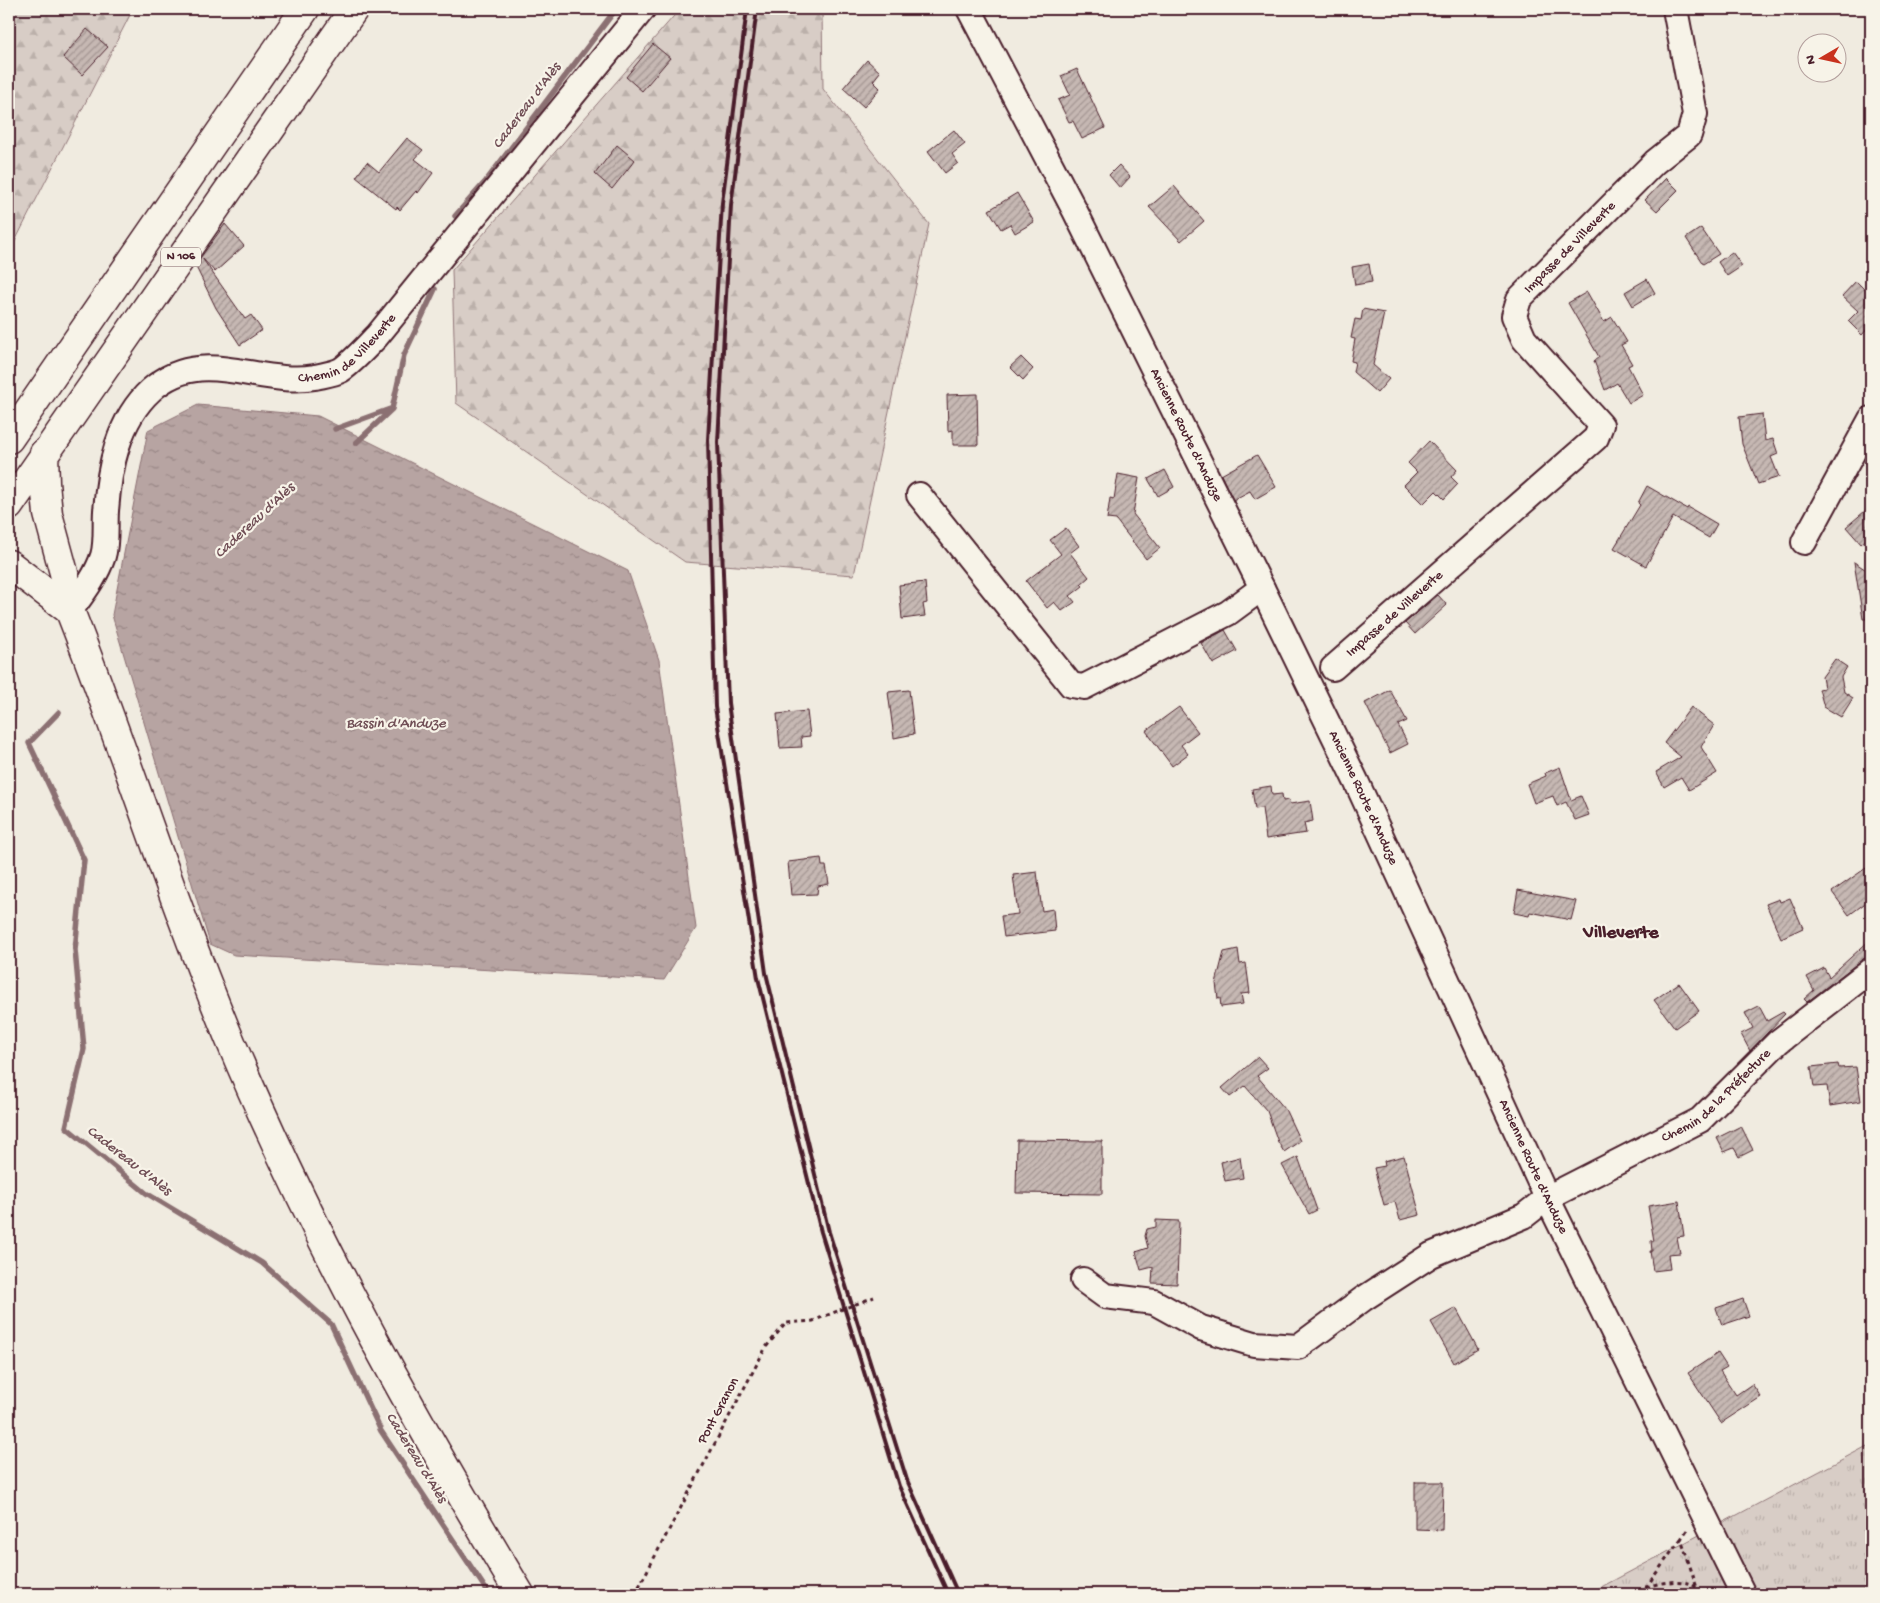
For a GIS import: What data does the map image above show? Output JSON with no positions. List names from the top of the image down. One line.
{"streets":{"main road":["N 106"],"street":["Impasse de Villeverte","Chemin de Villeverte","Ancienne Route d'Anduze","Chemin de la Préfecture"],"path":["Pont Granon"]},"crossings":[["Ancienne Route d'Anduze","Chemin de la Préfecture"]],"districts":["Villeverte"],"water":["Cadereau d'Alès","Bassin d'Anduze"],"north":"left"}
